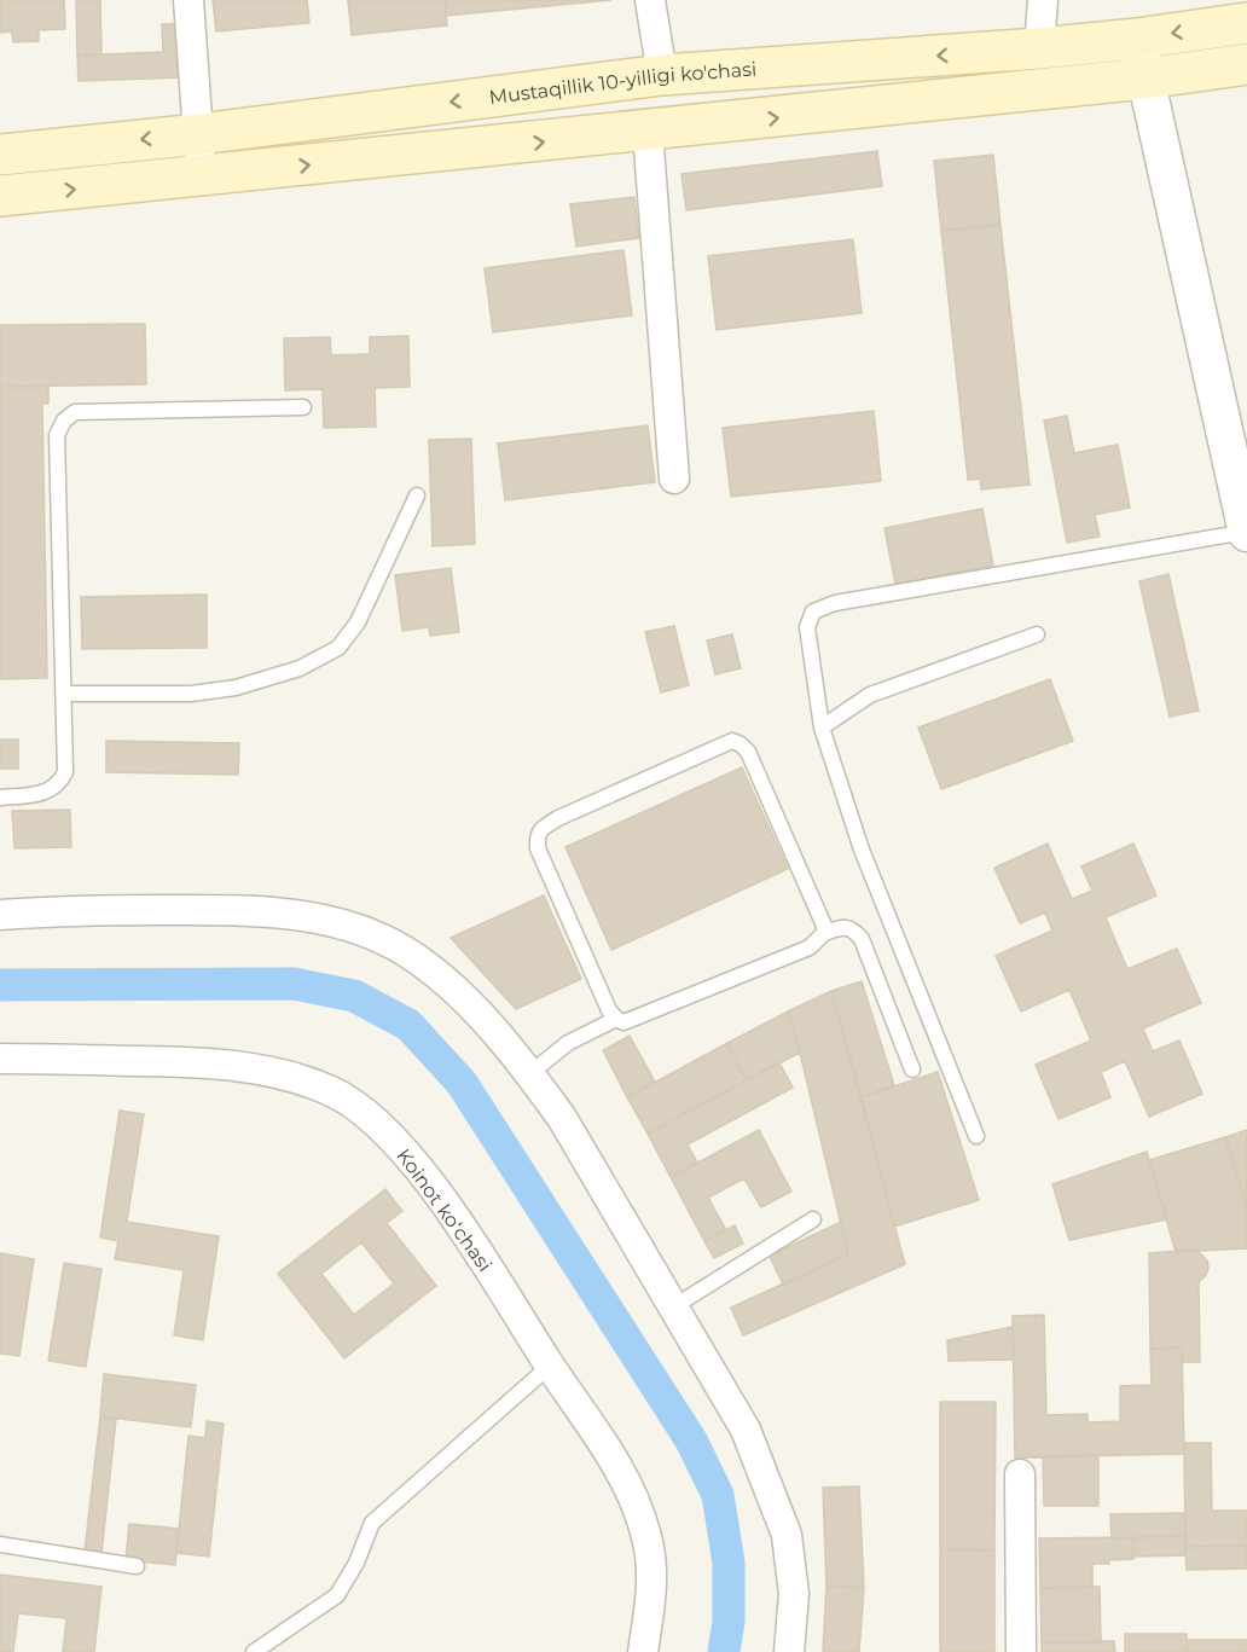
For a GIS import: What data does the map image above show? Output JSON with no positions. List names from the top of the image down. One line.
{"streets":{"main road":["Mustaqillik 10-yilligi ko'chasi"],"street":["Koinot koʻchasi"]}}
